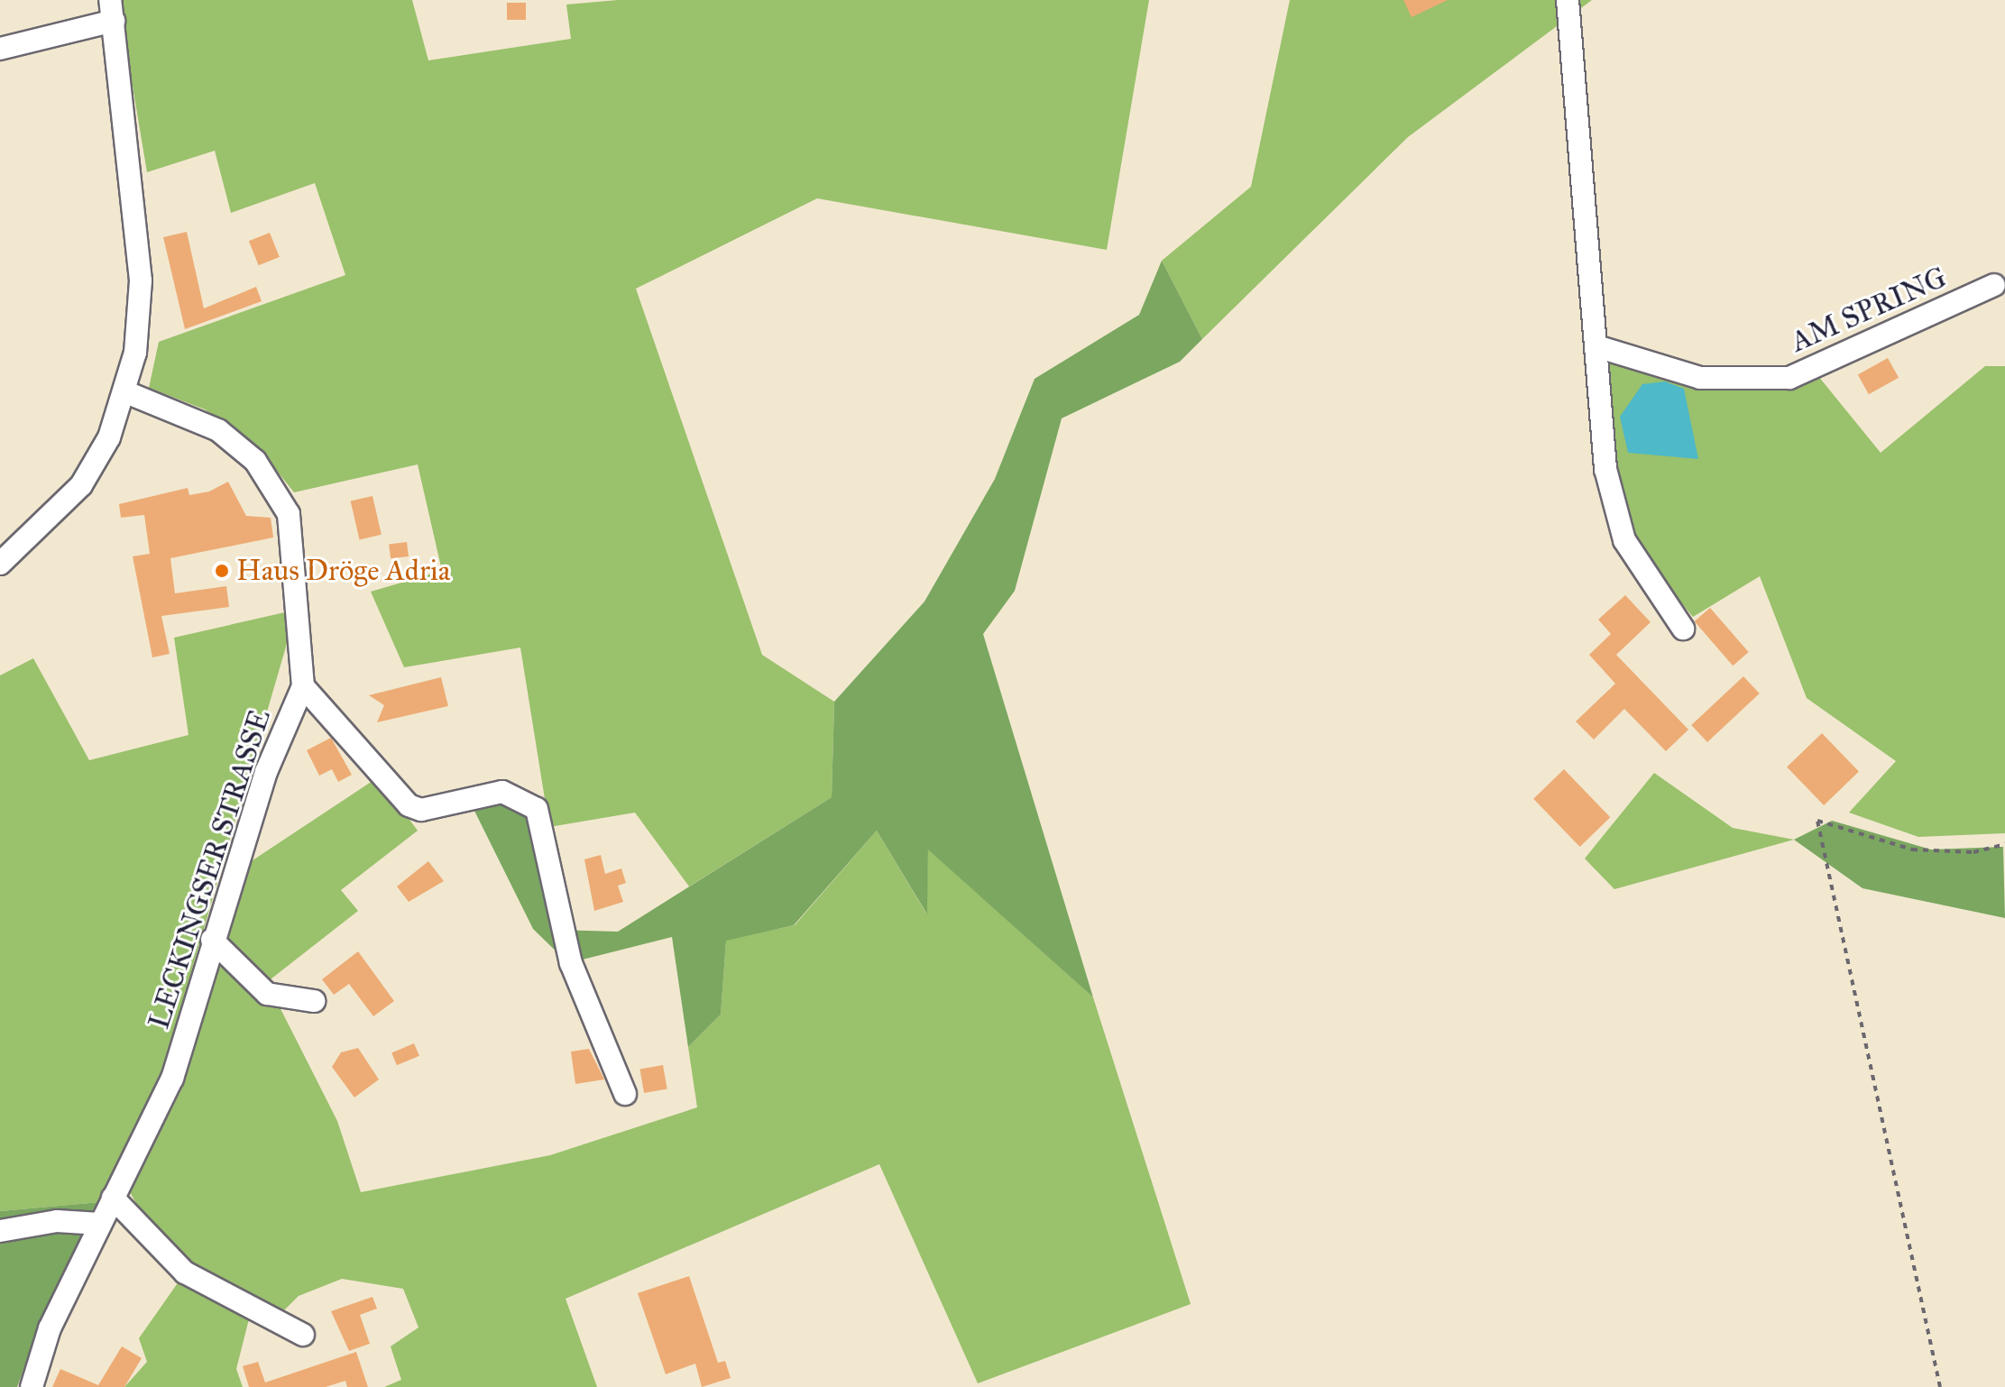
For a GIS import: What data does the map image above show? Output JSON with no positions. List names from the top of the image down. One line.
{"streets":{"street":["AM SPRING","LECKINGSER STRASSE"]},"places":["Haus Dröge Adria"]}
